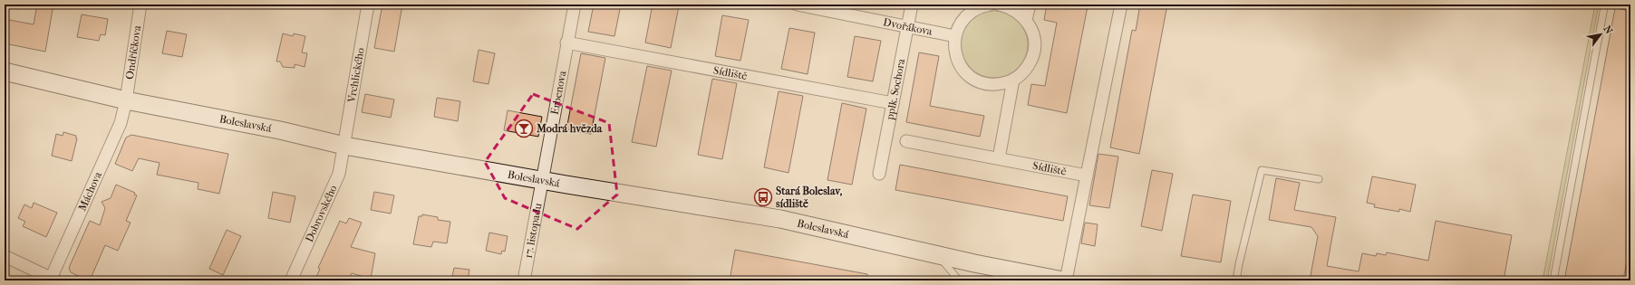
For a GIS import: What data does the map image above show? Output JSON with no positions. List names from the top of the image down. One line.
{"streets":{"main road":["Boleslavská"],"street":["Dvořákova","Ondříčkova","Sídliště","Vrchlického","pplk. Sochora","Erbenova","Máchova","Dobrovského","17. listopadu"]},"crossings":[["Dvořákova","pplk. Sochora"],["Ondříčkova","Boleslavská"],["Ondříčkova","Máchova"],["Sídliště","pplk. Sochora"],["Sídliště","Erbenova"],["Vrchlického","Boleslavská"],["Vrchlického","Dobrovského"],["Erbenova","Boleslavská"],["Erbenova","17. listopadu"],["Boleslavská","Máchova"],["Boleslavská","Dobrovského"],["Boleslavská","17. listopadu"]],"places":{"bar":["Modrá hvězda"],"bus stop":["Stará Boleslav, sídliště"]},"north":"top right"}
